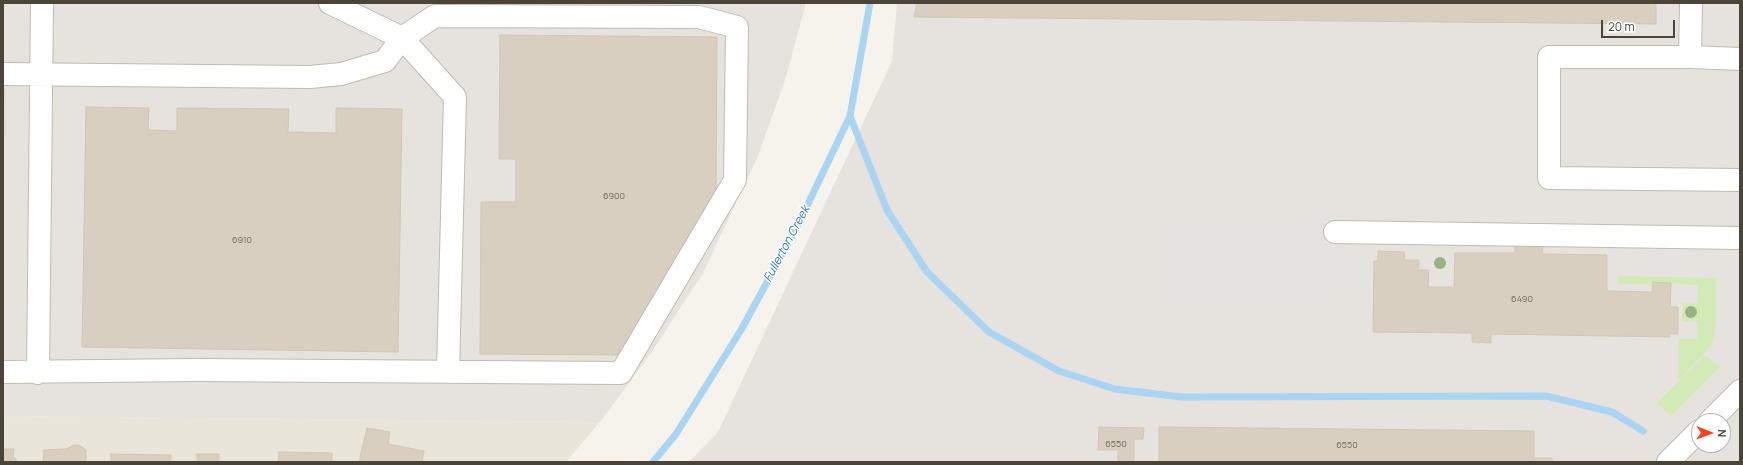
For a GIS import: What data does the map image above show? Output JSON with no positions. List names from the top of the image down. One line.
{"water":["Fullerton Creek"],"house_numbers":["6900","6910","6490","6550","6550"],"scale_bar":"20 m","north":"right"}
